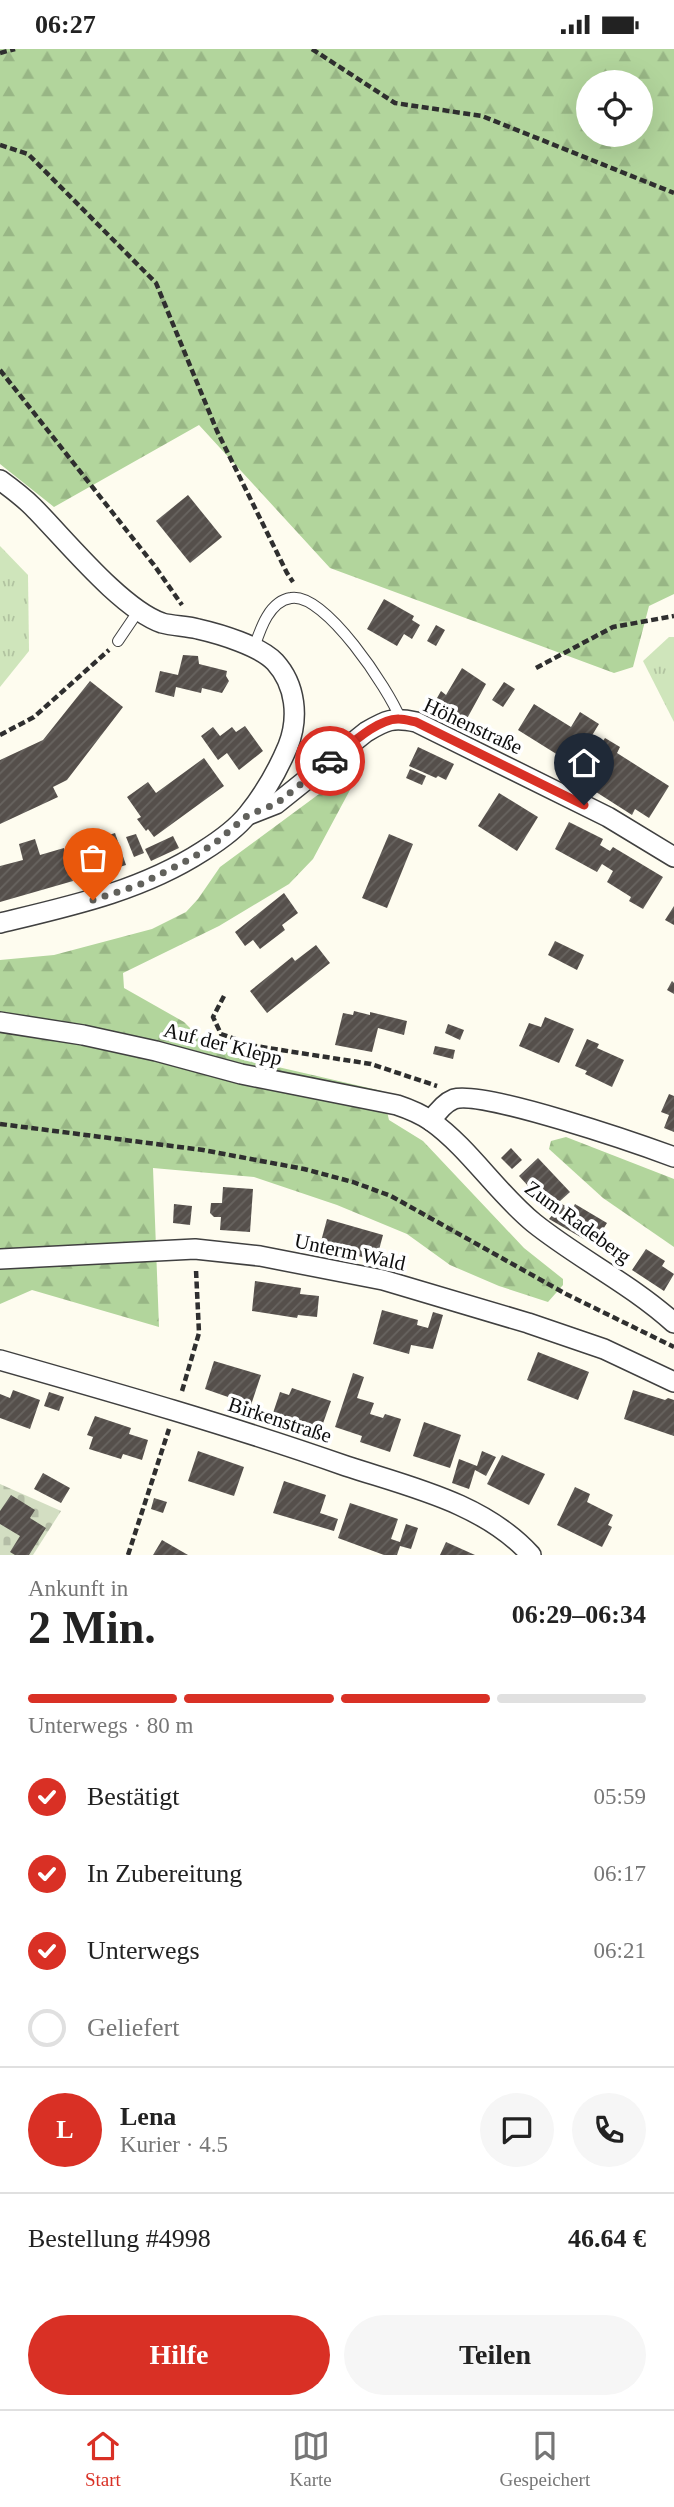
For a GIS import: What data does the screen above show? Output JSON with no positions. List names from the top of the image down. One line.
{"streets":{"street":["Höhenstraße","Auf der Klepp","Zum Radeberg","Unterm Wald","Birkenstraße"]},"crossings":[["Auf der Klepp","Zum Radeberg"]],"page":{"status":"06:27","heading":["2 Min.","Ankunft in","06:29–06:34"],"panel":["Lena","Kurier · 4.5","Bestellung #4998","46.64 €"],"bar":"Unterwegs · 80 m","list":[["Bestätigt","05:59"],["In Zubereitung","06:17"],["Unterwegs","06:21"],"Geliefert"],"round":"L","buttons":["Hilfe","Teilen"],"tabs":["Start","Karte","Gespeichert"]}}
